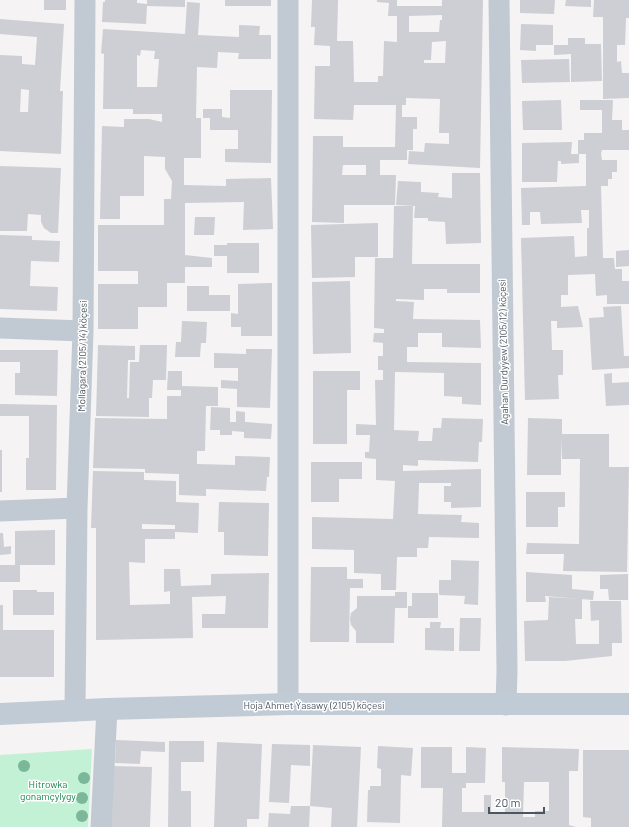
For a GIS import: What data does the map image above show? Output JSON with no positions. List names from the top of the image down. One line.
{"streets":{"street":["Agahan Durdyýew (2105/12) köçesi","Mollagara (2105/14) köçesi","Hoja Ahmet Ýasawy (2105) köçesi"]},"crossings":[["Agahan Durdyýew (2105/12) köçesi","Hoja Ahmet Ýasawy (2105) köçesi"],["Mollagara (2105/14) köçesi","Hoja Ahmet Ýasawy (2105) köçesi"]],"parks":["Hitrowka gonamçylygy"],"scale_bar":"20 m"}
